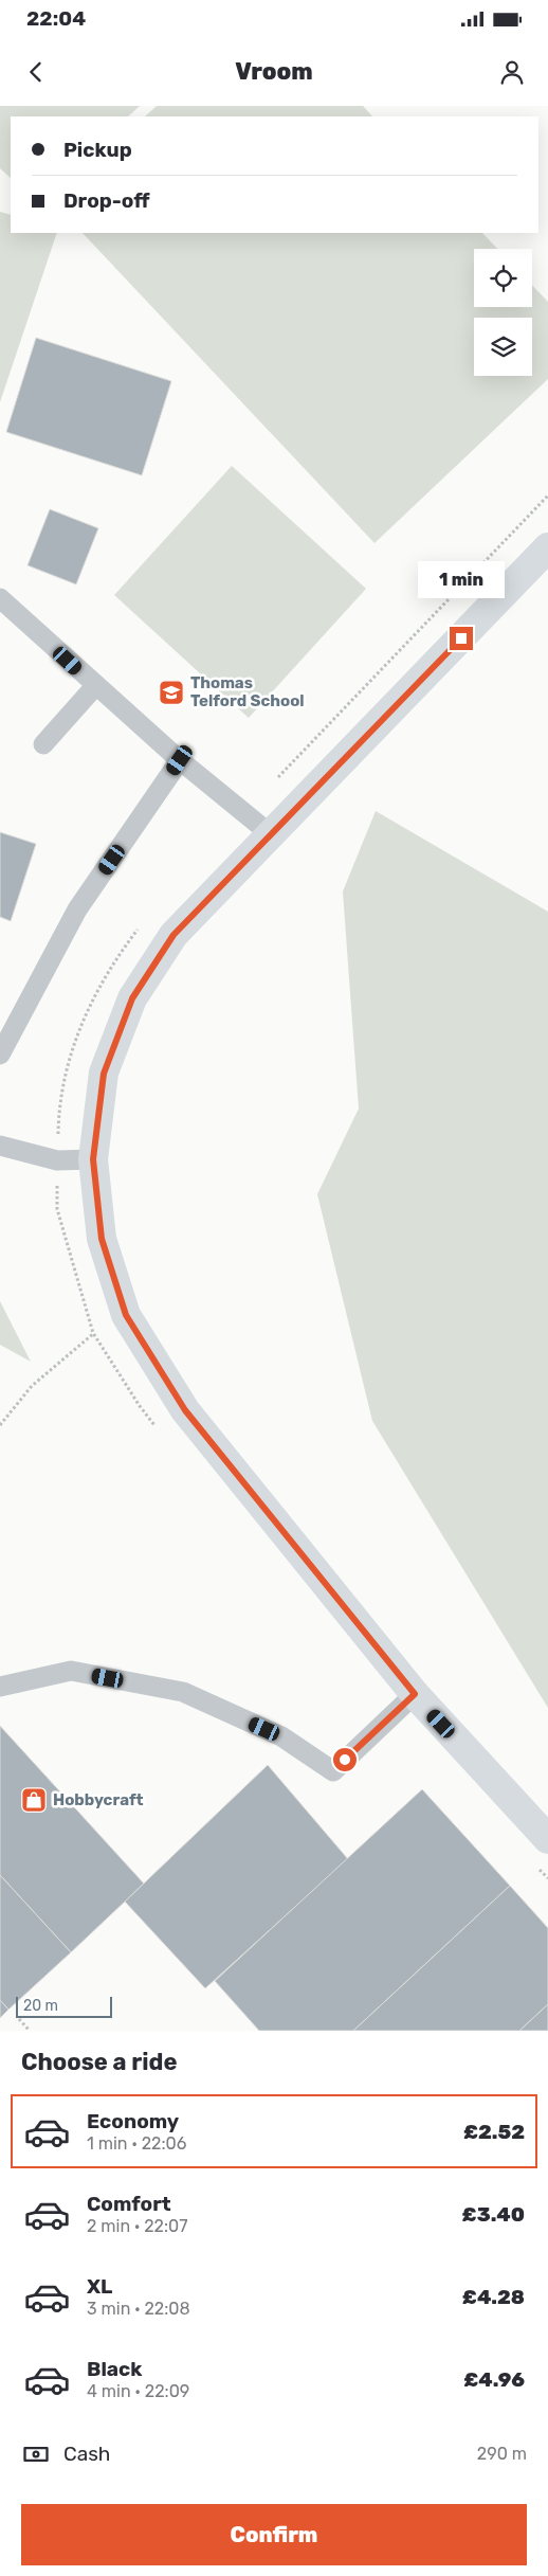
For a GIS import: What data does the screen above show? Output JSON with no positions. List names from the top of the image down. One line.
{"places":{"school or university":["Thomas Telford School"],"shop":["Hobbycraft"]},"scale_bar":"20 m","page":{"status":"22:04","header":"Vroom","banner":["Pickup","Drop-off"],"bubble":"1 min","scale":"20 m","heading":"Choose a ride","list":[{"name":"Economy","note":"1 min · 22:06","value":"£2.52"},{"name":"Comfort","note":"2 min · 22:07","value":"£3.40"},{"name":"XL","note":"3 min · 22:08","value":"£4.28"},{"name":"Black","note":"4 min · 22:09","value":"£4.96"}],"pay":["Cash","290 m"],"buttons":"Confirm"}}
